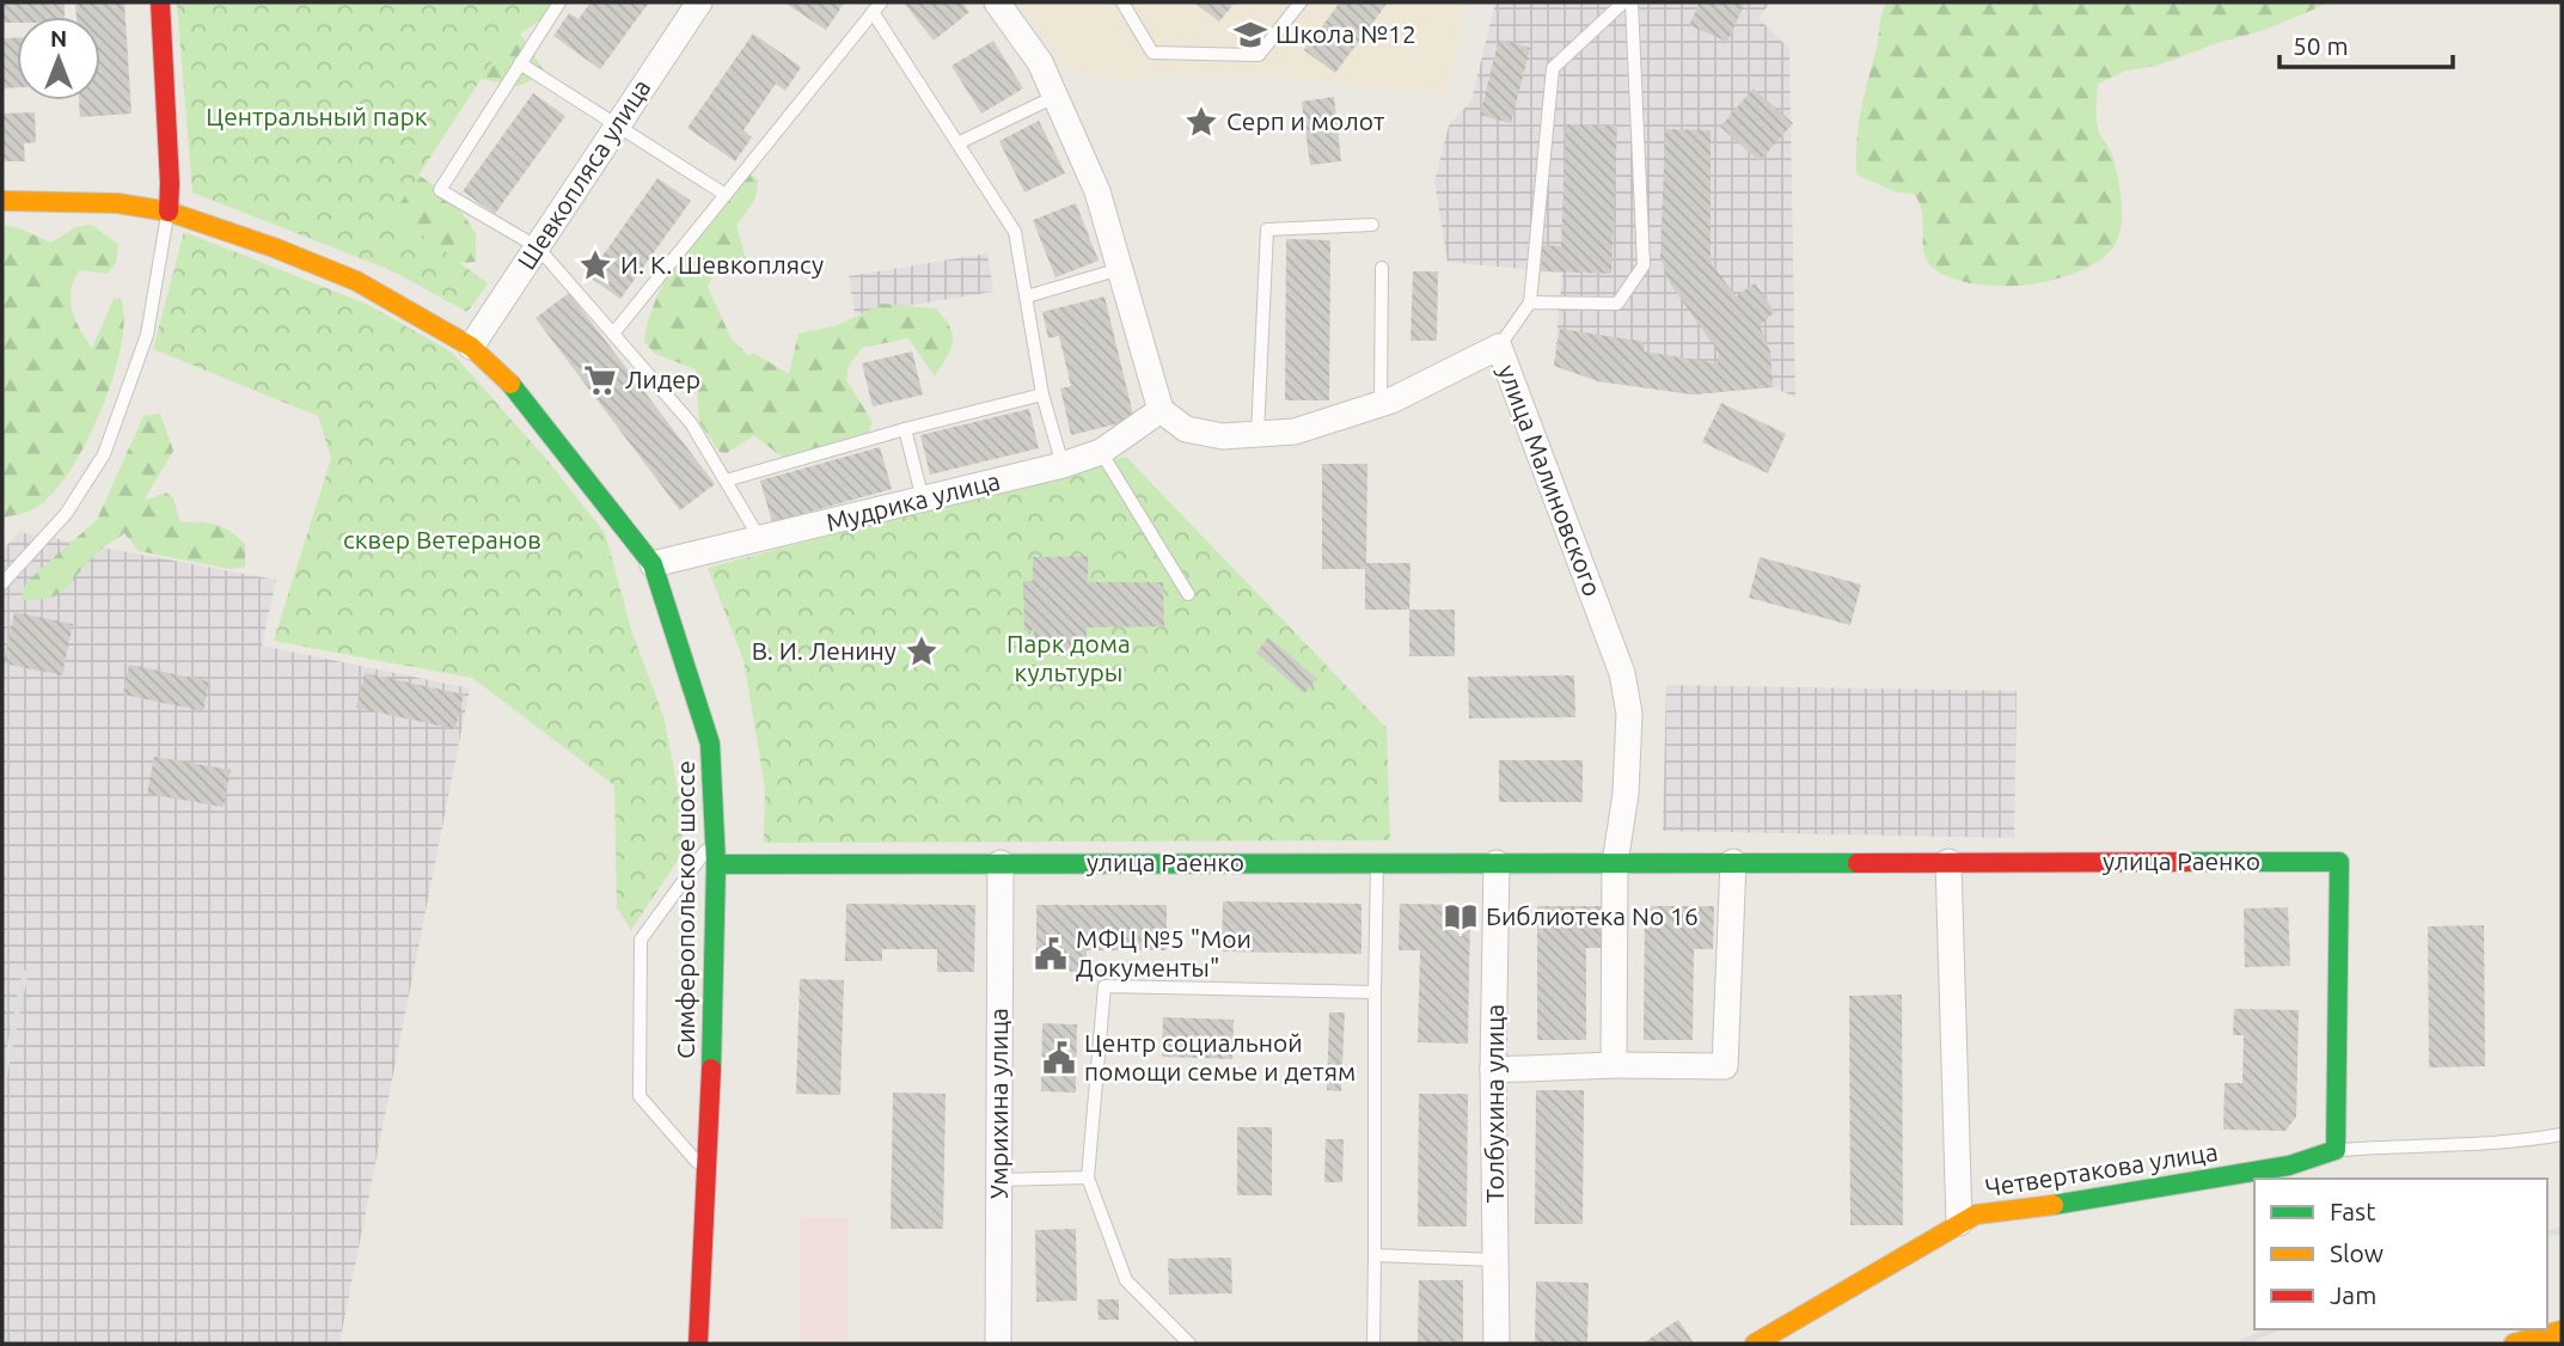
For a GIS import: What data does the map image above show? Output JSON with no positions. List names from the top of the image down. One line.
{"streets":{"street":["Шевкопляса улица","улица Малиновского","Мудрика улица","улица Раенко","Симферопольское шоссе","Умрихина улица","Толбухина улица","Четвертакова улица"]},"crossings":[["Шевкопляса улица","Симферопольское шоссе"],["улица Малиновского","Мудрика улица"],["улица Малиновского","улица Раенко"],["Мудрика улица","Симферопольское шоссе"],["улица Раенко","Симферопольское шоссе"],["улица Раенко","Умрихина улица"],["улица Раенко","Толбухина улица"],["улица Раенко","Четвертакова улица"]],"parks":["Центральный парк","сквер Ветеранов","Парк дома культуры"],"places":{"school or university":["Школа №12"],"place":["Серп и молот","И. К. Шевкоплясу","В. И. Ленину"],"supermarket":["Лидер"],"library":["Библиотека No 16"],"public building":["МФЦ №5 \"Мои Документы\"","Центр социальной помощи семье и детям"]},"legend":["Fast","Slow","Jam"],"scale_bar":"50 m","north":"top"}
